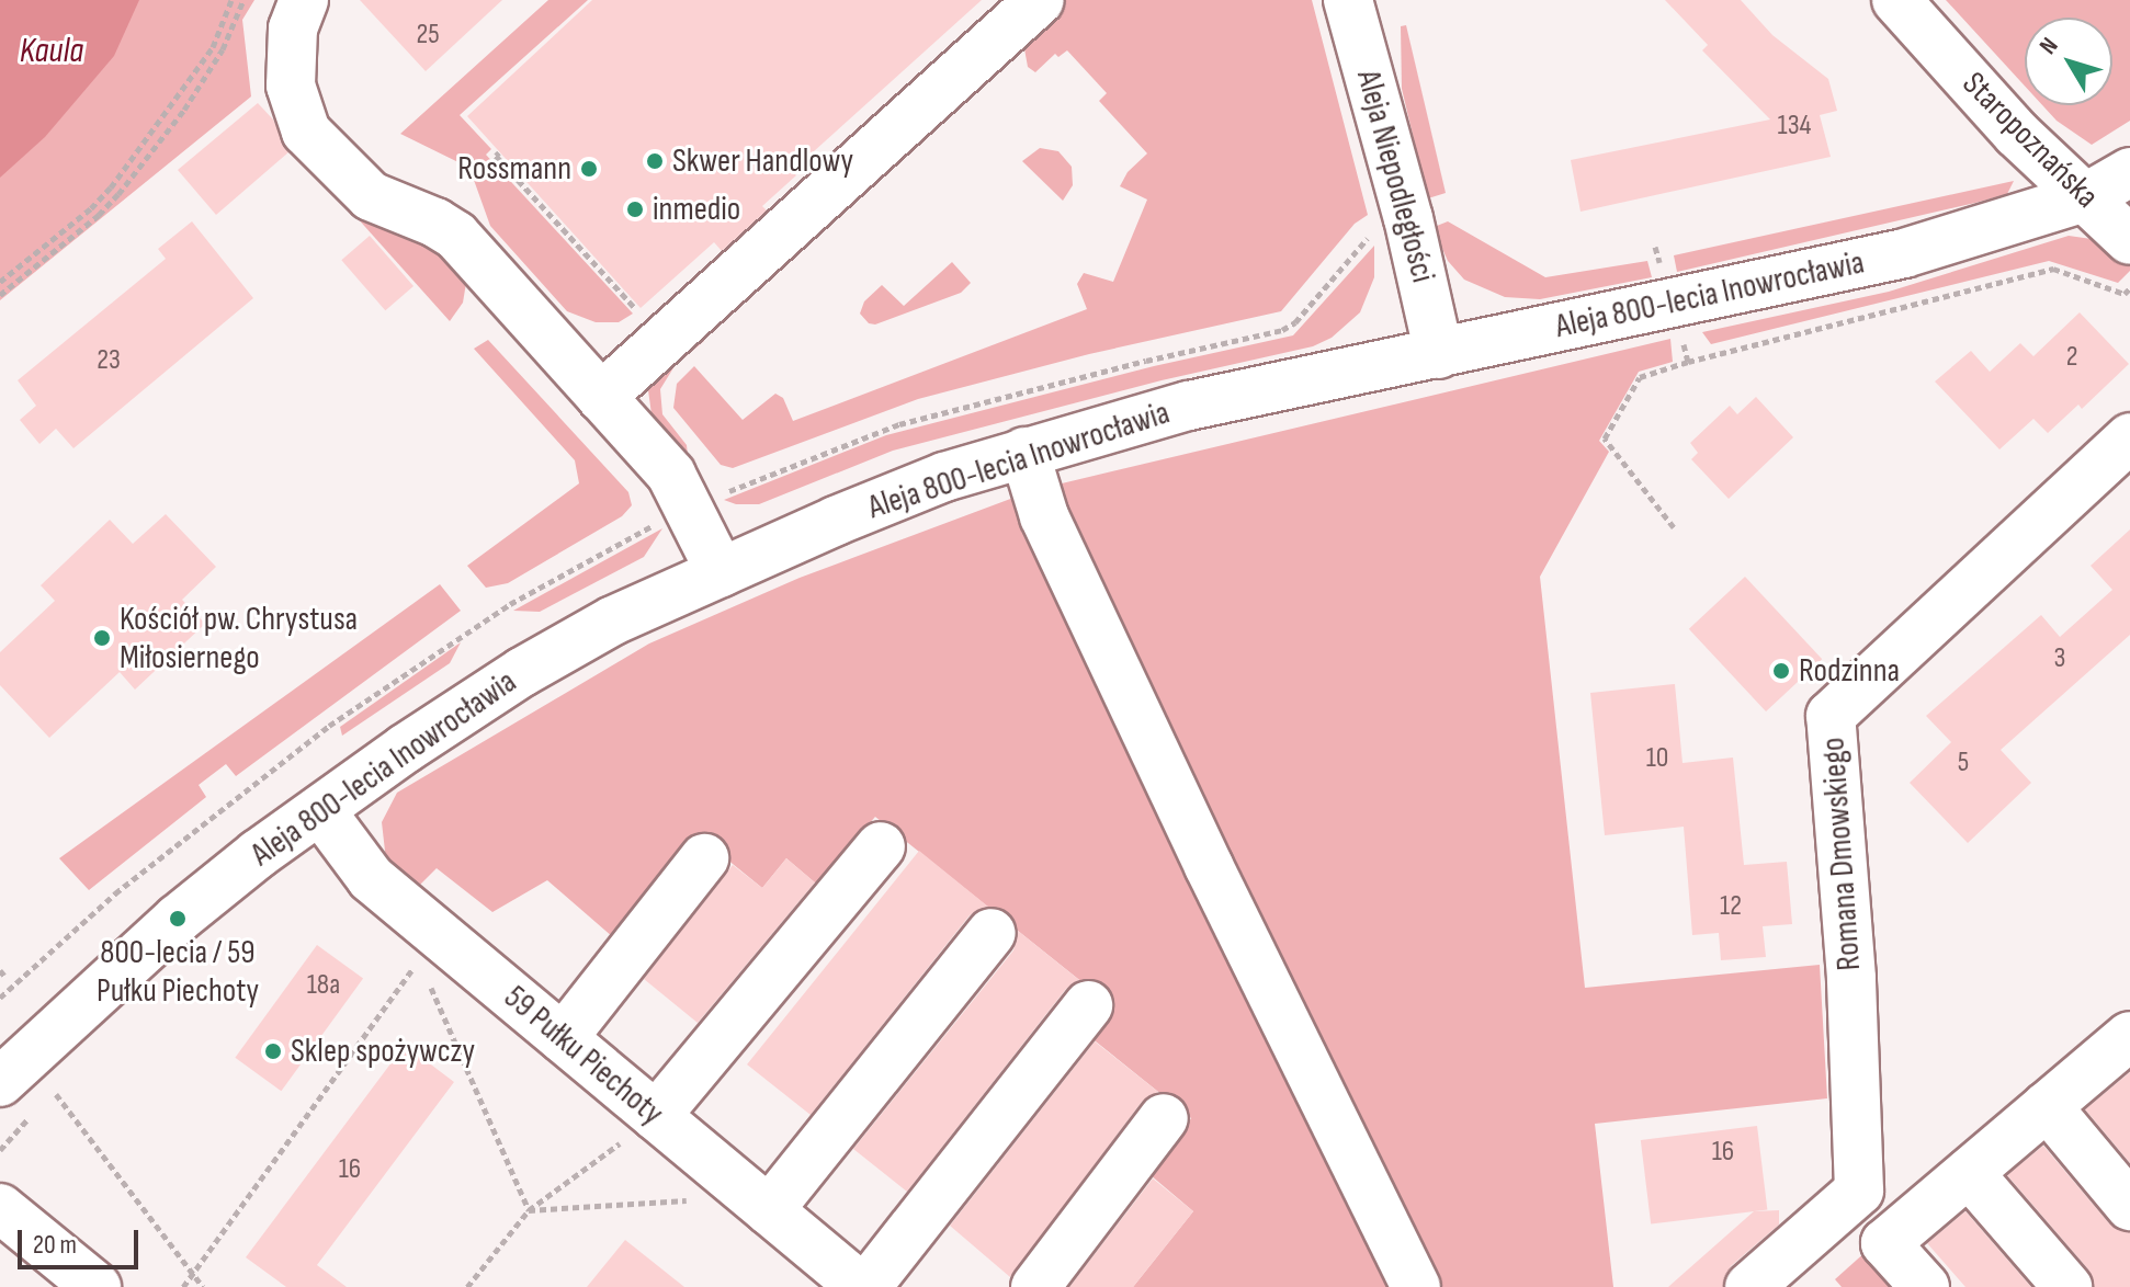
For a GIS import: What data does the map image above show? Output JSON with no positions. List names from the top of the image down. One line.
{"streets":{"street":["Staropoznańska","Aleja Niepodległości","Aleja 800-lecia Inowrocławia","Romana Dmowskiego","59 Pułku Piechoty"]},"crossings":[["Staropoznańska","Aleja 800-lecia Inowrocławia"],["Aleja Niepodległości","Aleja 800-lecia Inowrocławia"],["Aleja 800-lecia Inowrocławia","59 Pułku Piechoty"]],"water":["Kaula"],"places":["Skwer Handlowy","Rossmann","inmedio","Kościół pw. Chrystusa Miłosiernego","Rodzinna","800-lecia / 59 Pułku Piechoty","Sklep spożywczy"],"house_numbers":["25","134","2","23","3","10","5","12","18a","16","16"],"scale_bar":"20 m","north":"top left"}
